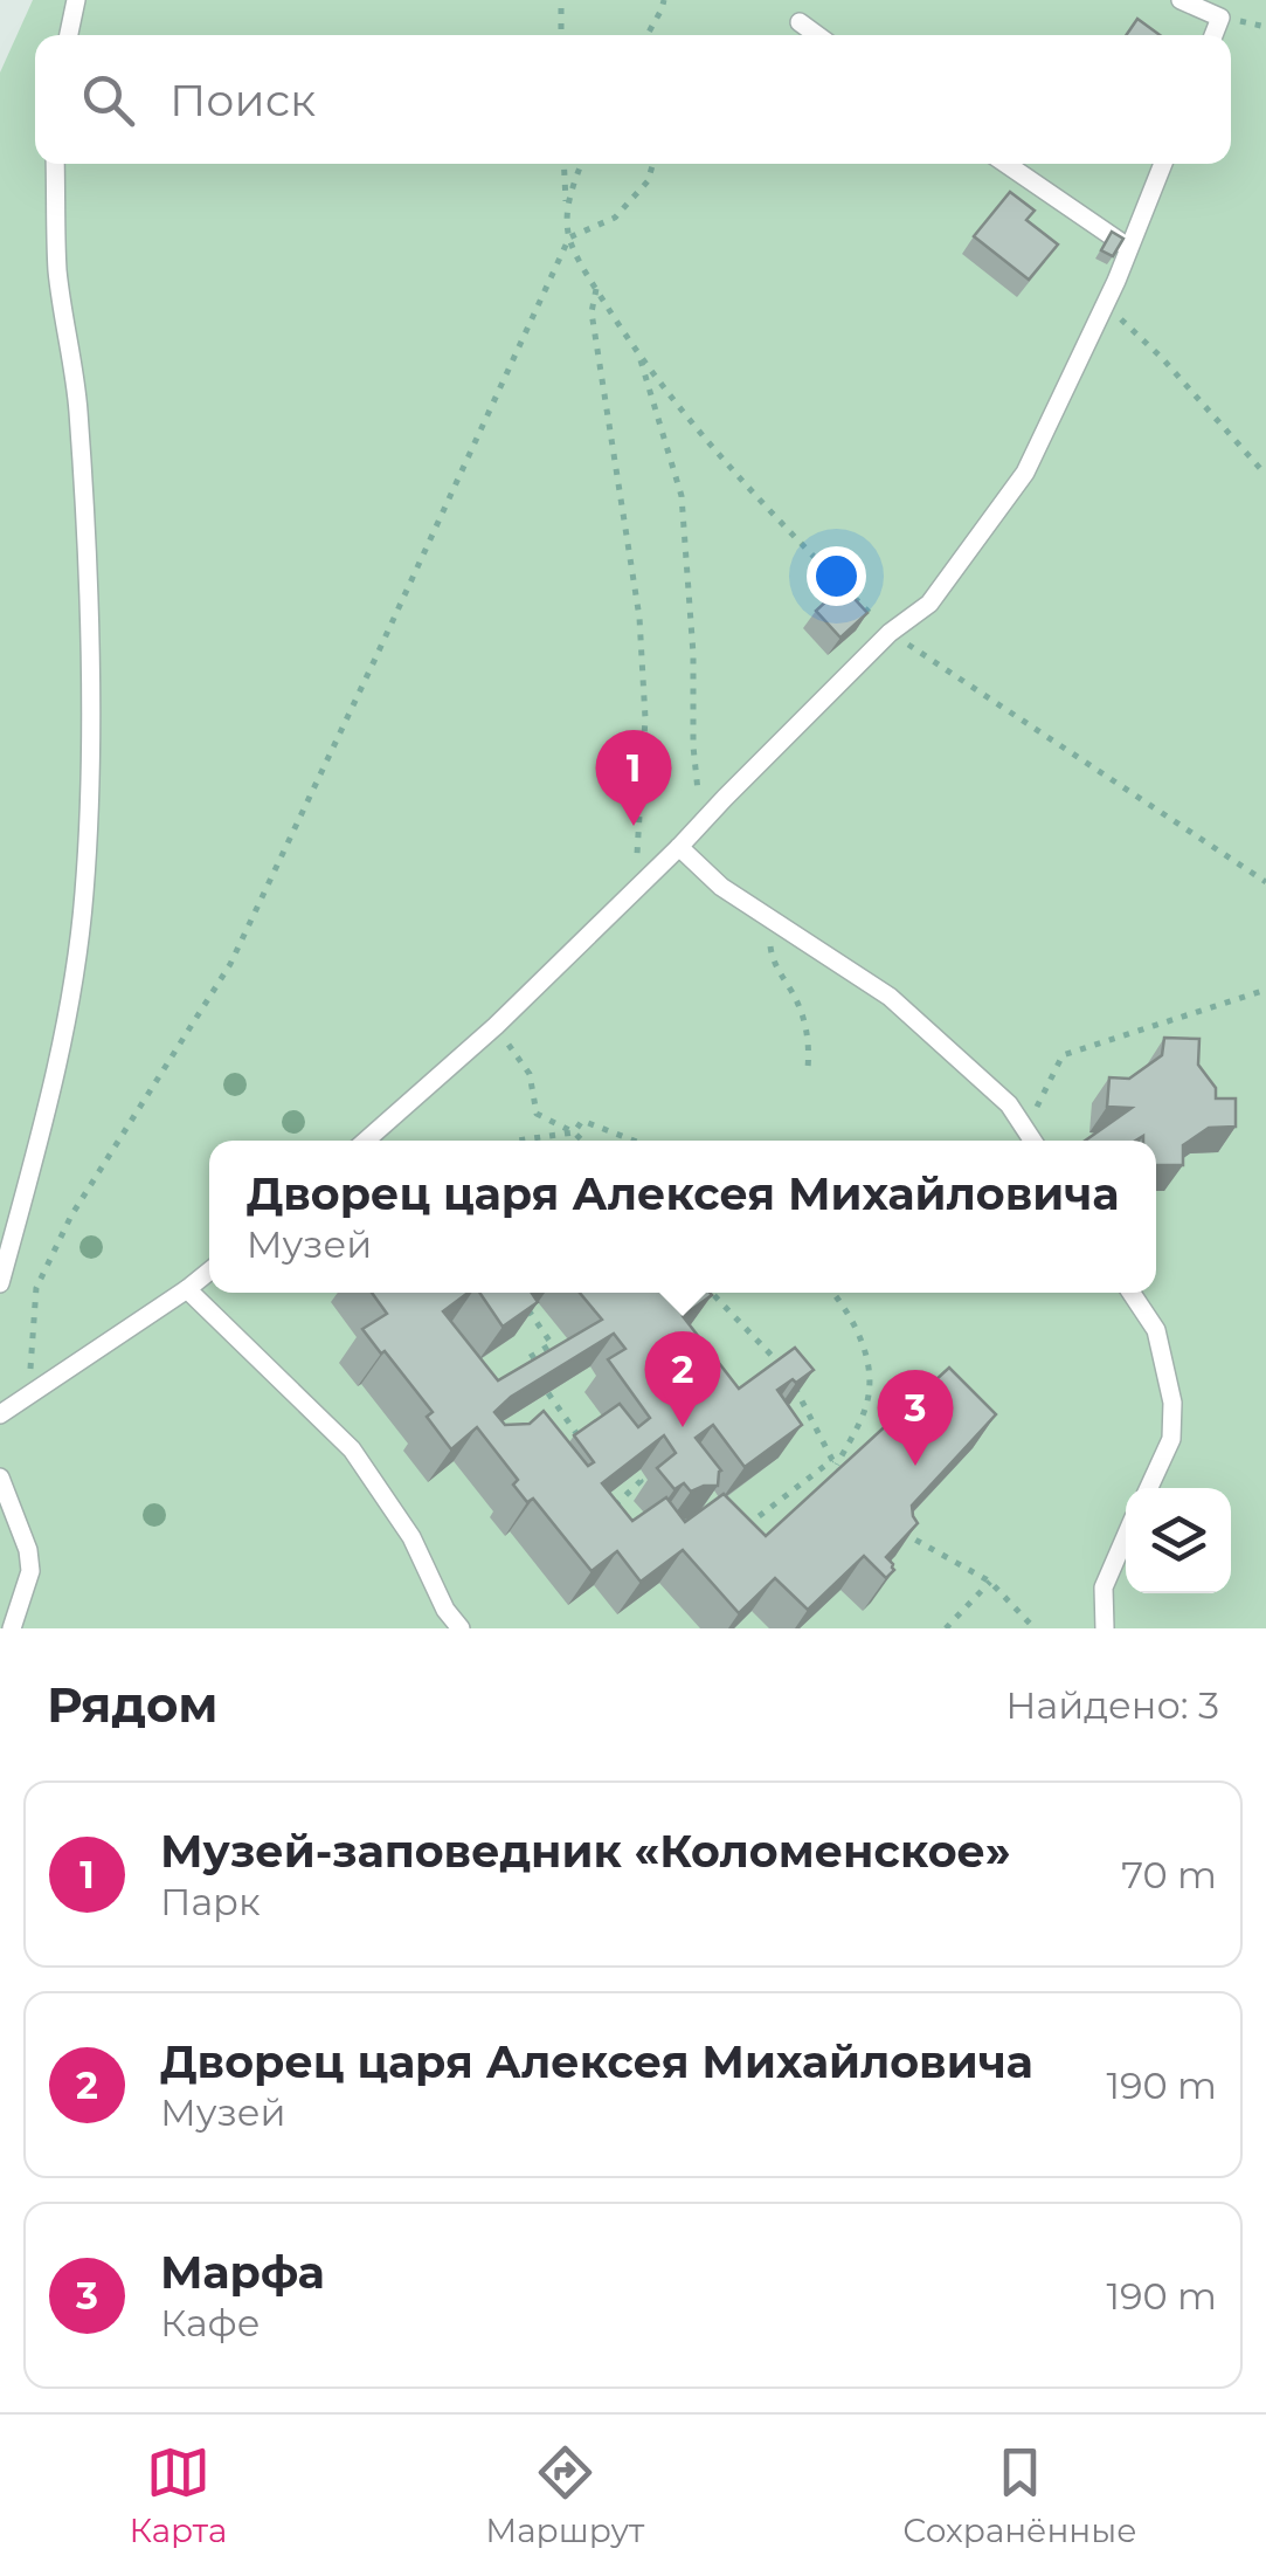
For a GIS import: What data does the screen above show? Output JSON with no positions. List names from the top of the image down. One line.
{"page":{"search":"Поиск","pins":["1","2","3"],"popup":["Дворец царя Алексея Михайловича","Музей"],"heading":["Рядом","Найдено: 3"],"list":[{"mark":"1","name":"Музей-заповедник «Коломенское»","note":"Парк","value":"70 m"},{"mark":"2","name":"Дворец царя Алексея Михайловича","note":"Музей","value":"190 m"},{"mark":"3","name":"Марфа","note":"Кафе","value":"190 m"}],"nav":["Карта","Маршрут","Сохранённые"]}}
